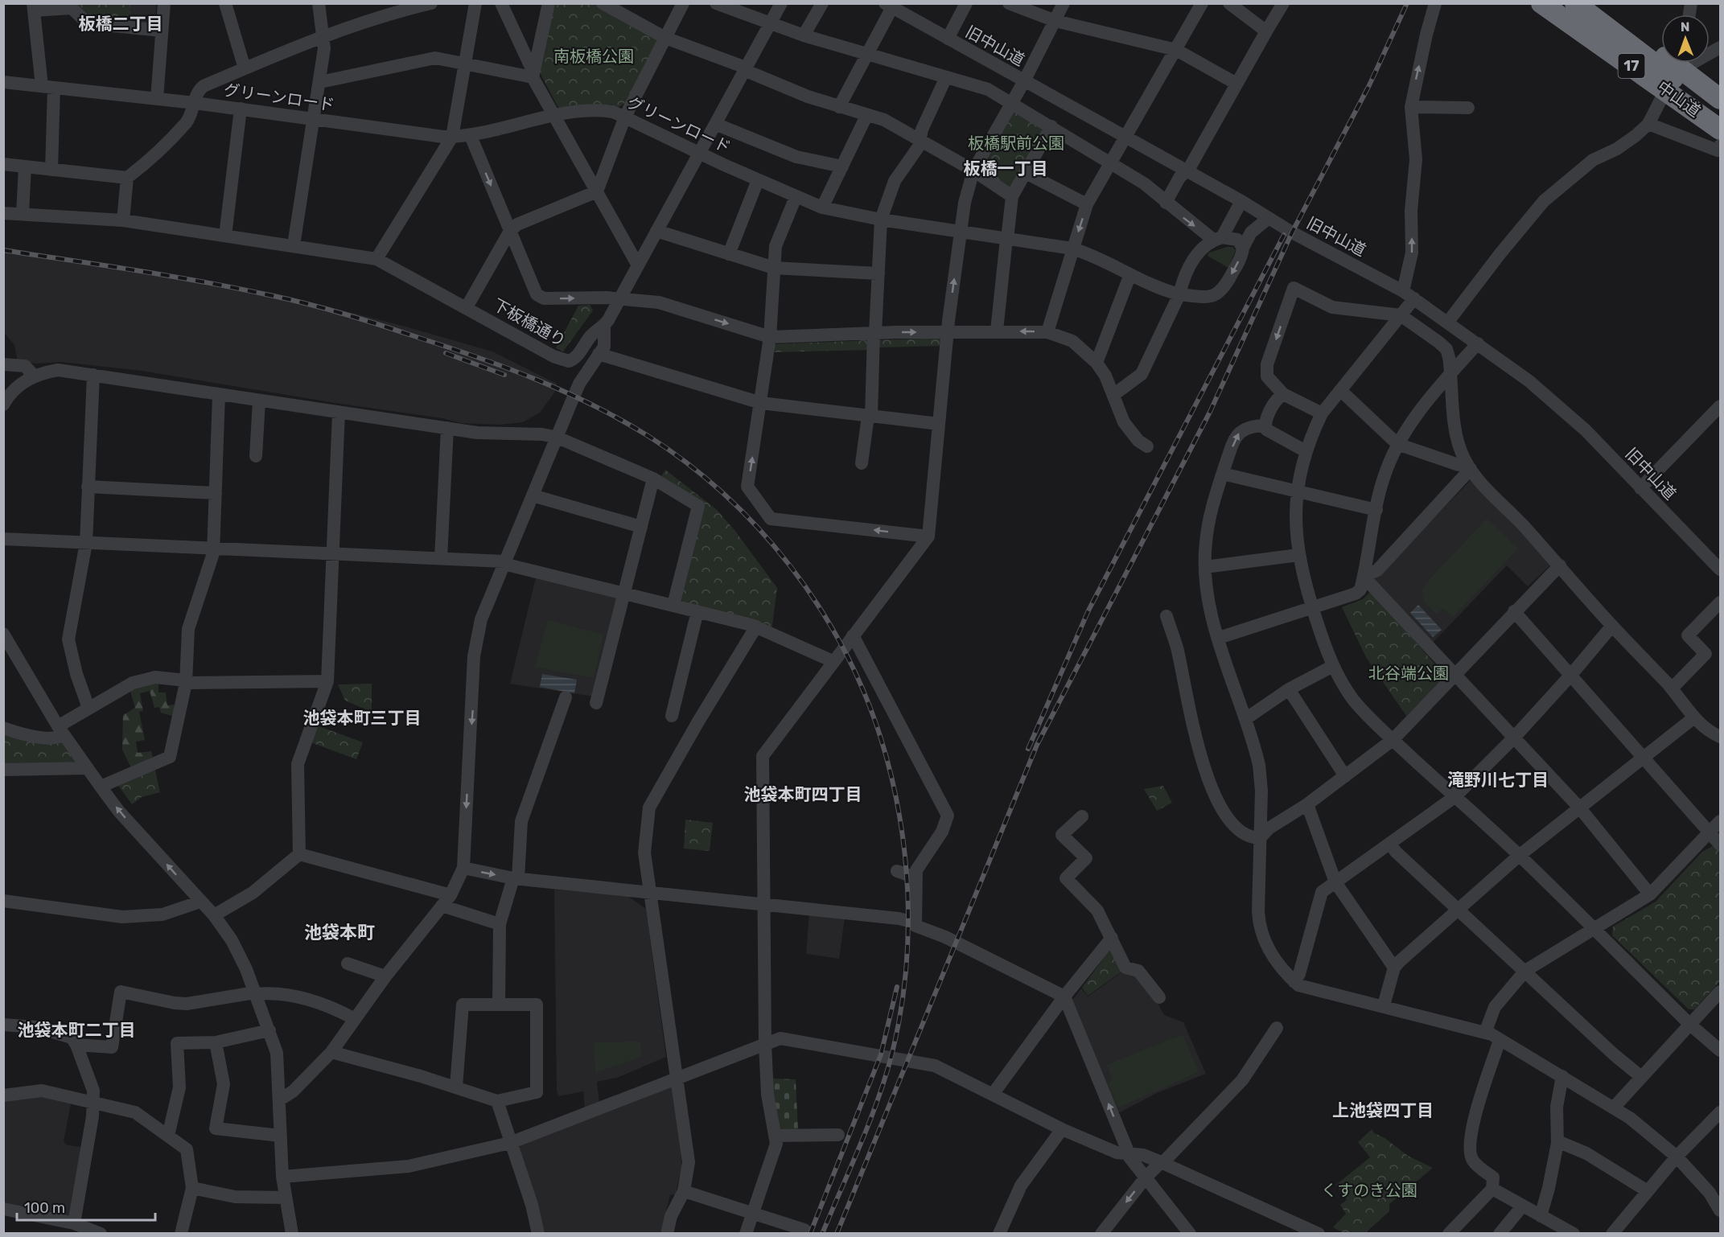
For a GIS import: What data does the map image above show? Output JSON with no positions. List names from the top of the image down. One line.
{"streets":{"highway":["17","中山道"],"street":["旧中山道","グリーンロード","下板橋通り"]},"crossings":[["旧中山道","グリーンロード"],["グリーンロード","下板橋通り"]],"districts":["板橋二丁目","板橋一丁目","池袋本町三丁目","滝野川七丁目","池袋本町四丁目","池袋本町","池袋本町二丁目","上池袋四丁目"],"parks":["南板橋公園","板橋駅前公園","北谷端公園","くすのき公園"],"scale_bar":"100 m","north":"top"}
